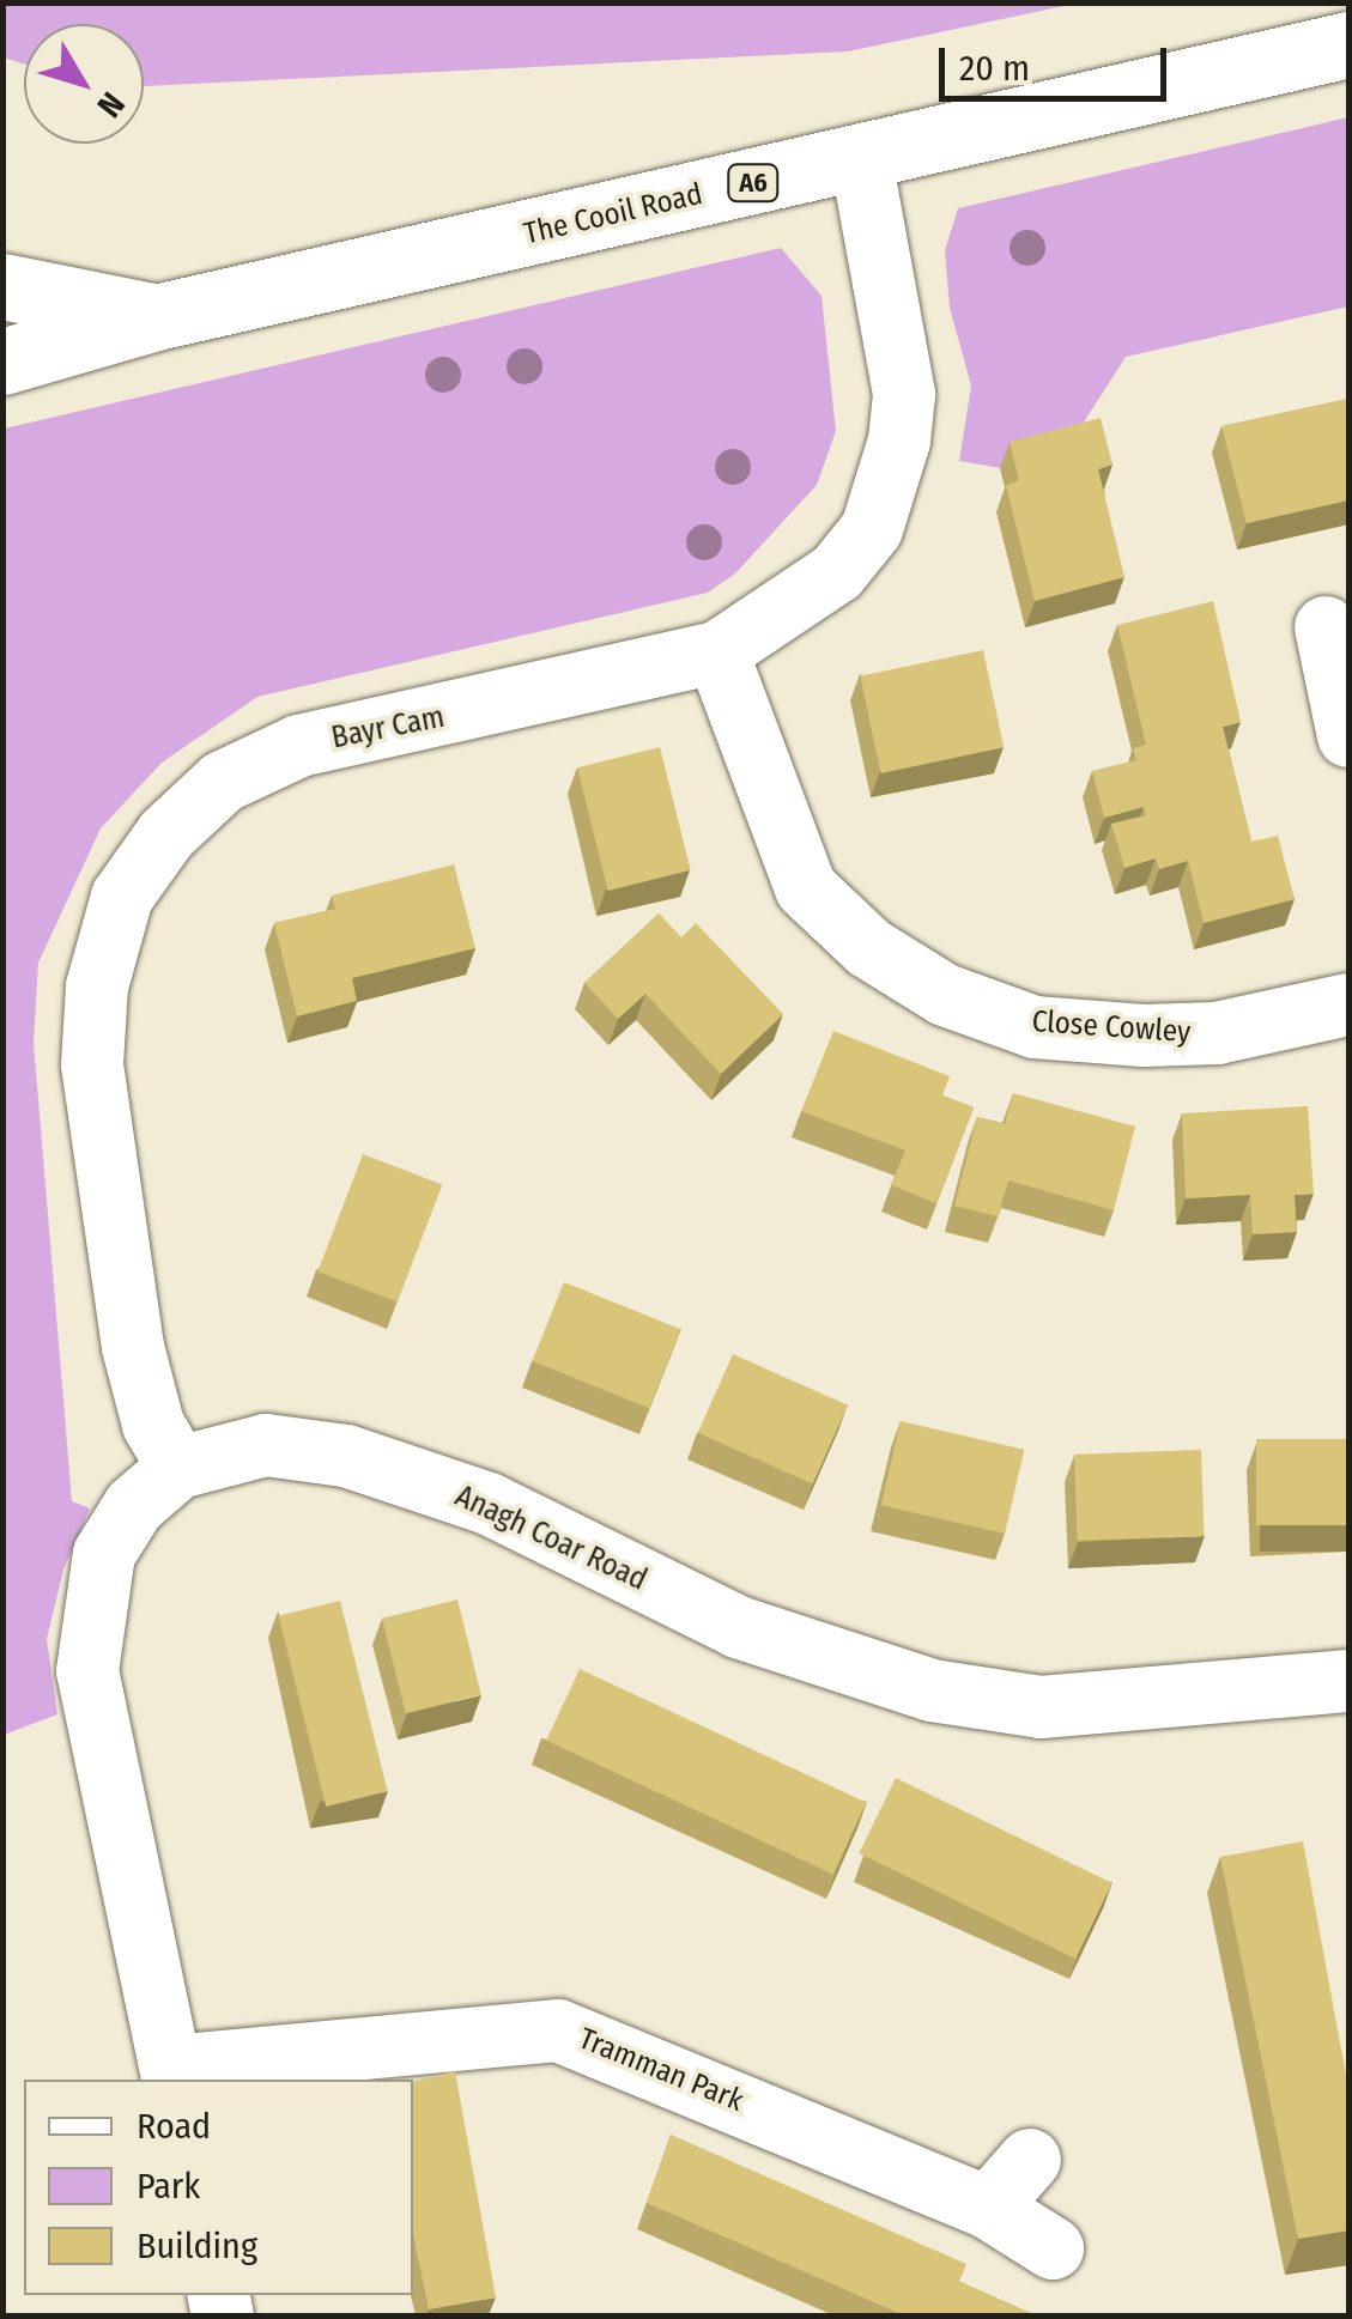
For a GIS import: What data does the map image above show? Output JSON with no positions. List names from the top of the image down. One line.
{"streets":{"highway":["A6","The Cooil Road"],"street":["Bayr Cam","Close Cowley","Anagh Coar Road","Tramman Park"]},"crossings":[["The Cooil Road","Bayr Cam"],["Bayr Cam","Close Cowley"],["Bayr Cam","Anagh Coar Road"],["Anagh Coar Road","Tramman Park"]],"legend":["Road","Park","Building"],"scale_bar":"20 m","north":"bottom right"}
